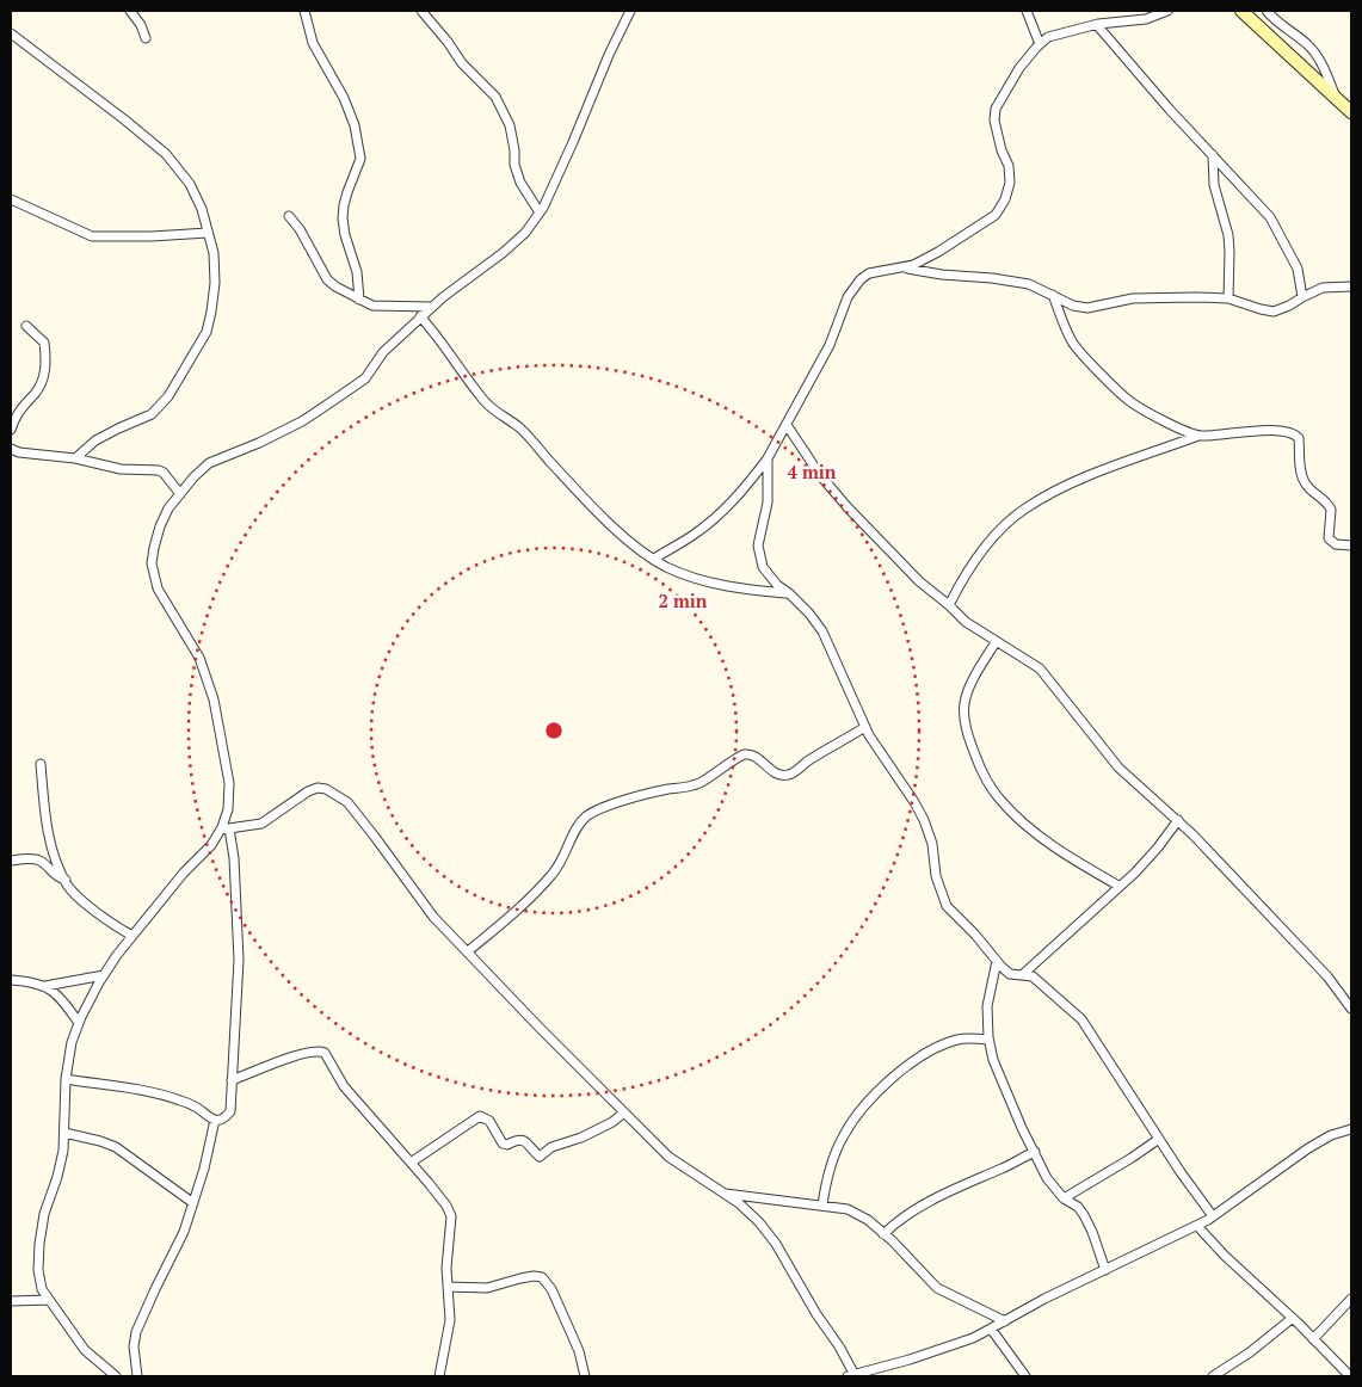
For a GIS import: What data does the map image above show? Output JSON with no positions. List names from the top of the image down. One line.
{"rings":["4 min","2 min"]}
